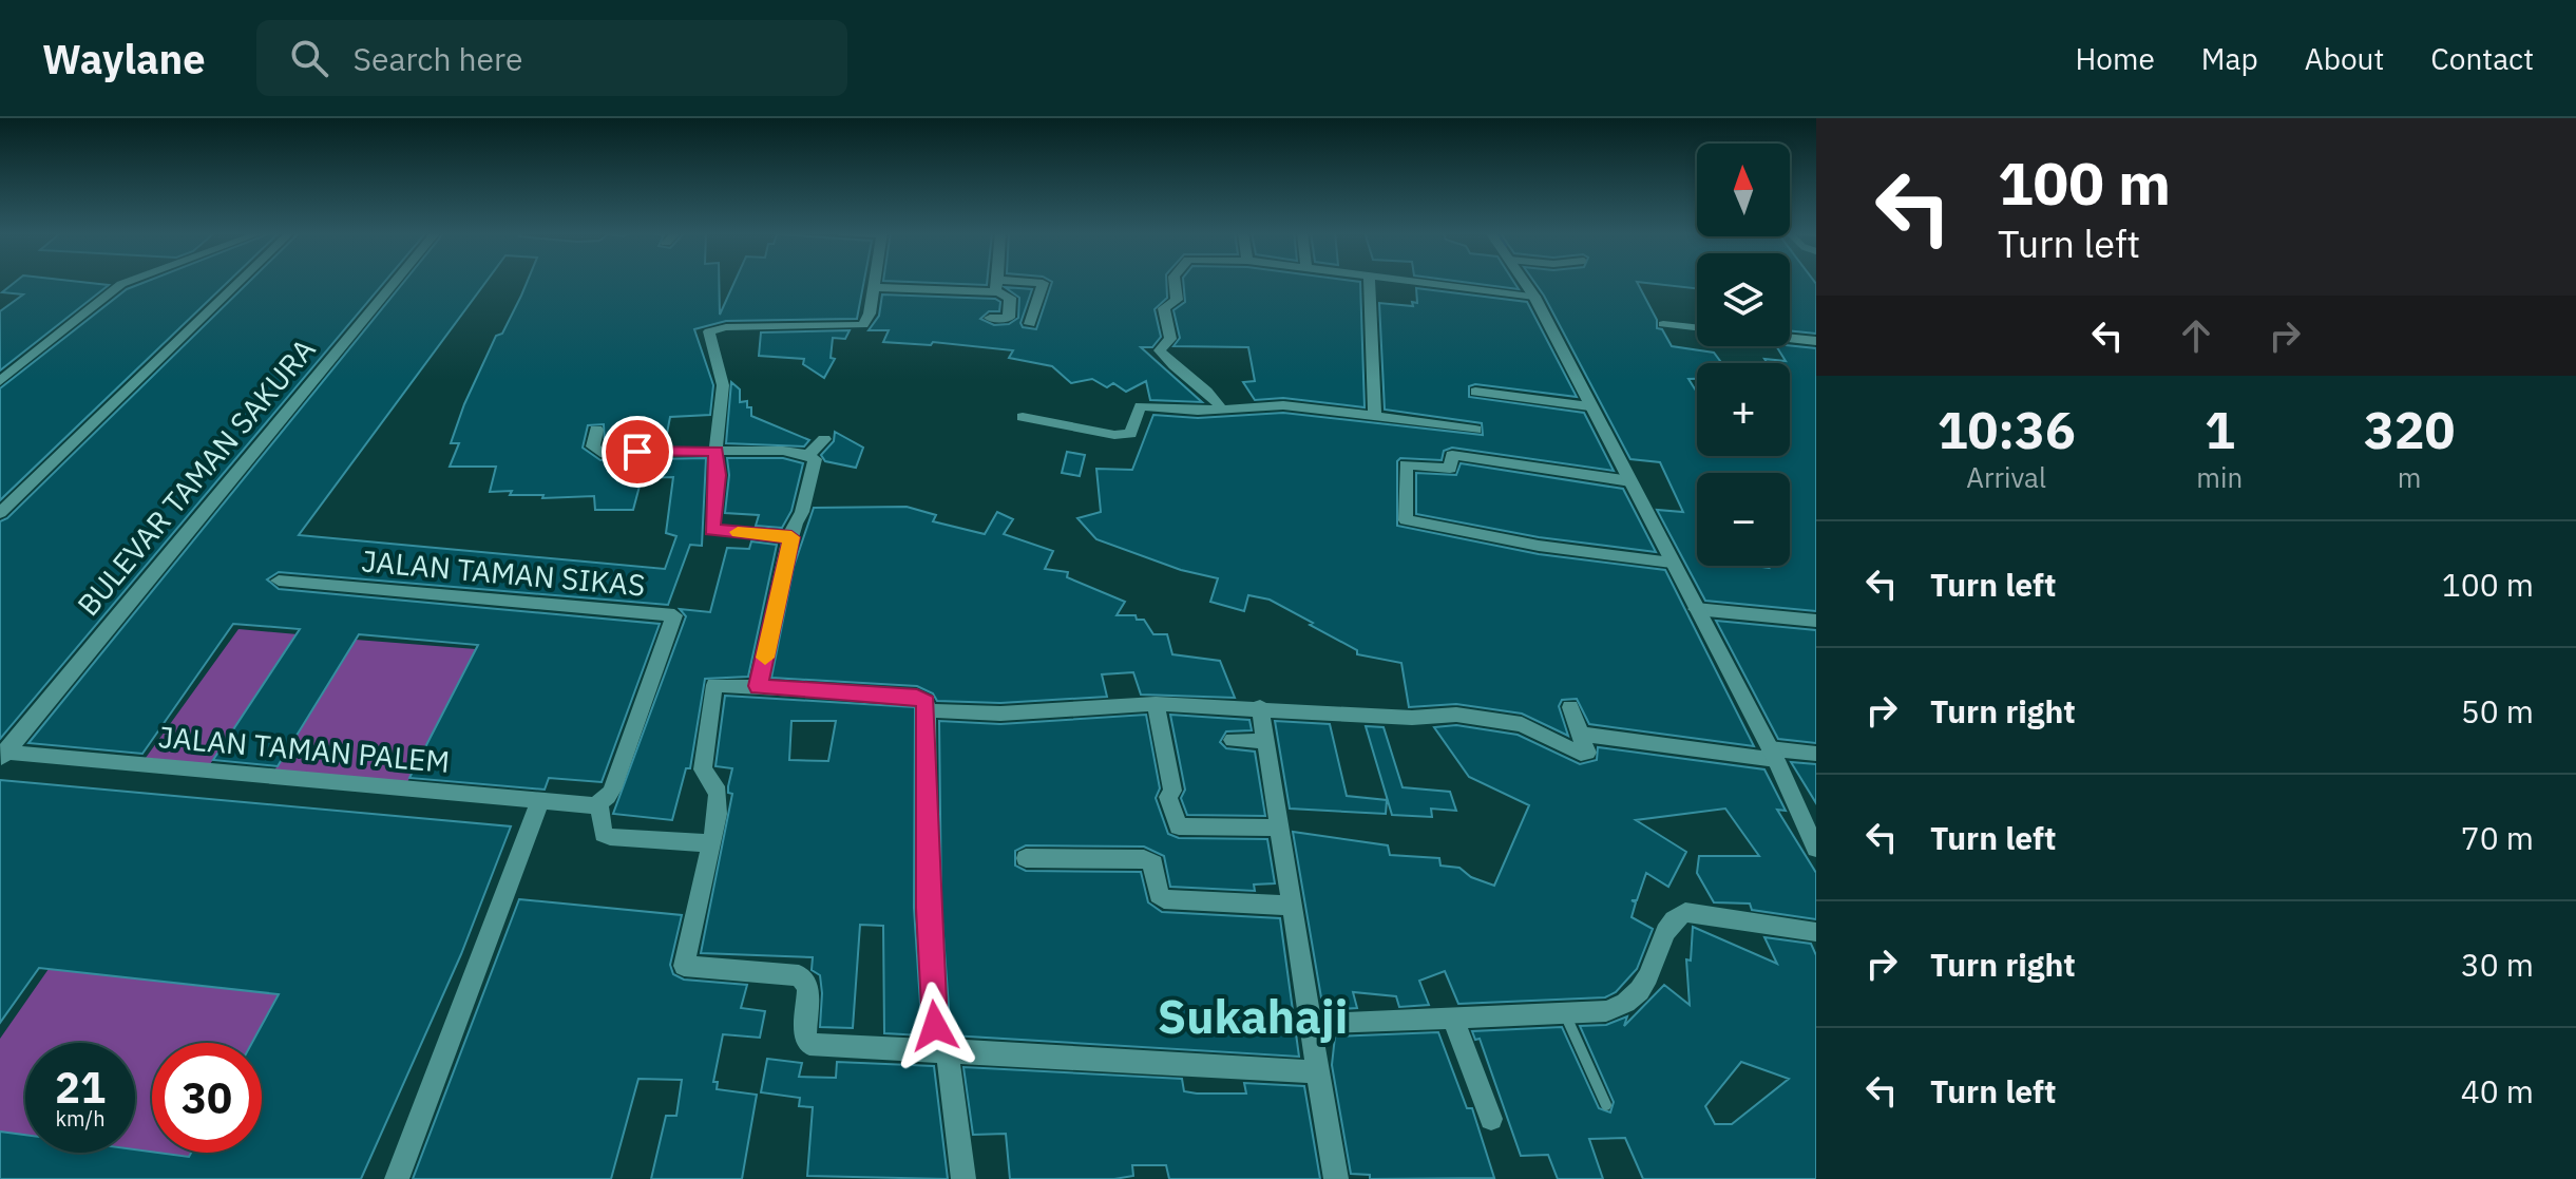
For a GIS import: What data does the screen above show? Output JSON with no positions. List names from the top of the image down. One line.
{"streets":{"street":["BULEVAR TAMAN SAKURA","JALAN TAMAN SIKAS","JALAN TAMAN PALEM"]},"crossings":[["BULEVAR TAMAN SAKURA","JALAN TAMAN PALEM"],["JALAN TAMAN SIKAS","JALAN TAMAN PALEM"]],"districts":["Sukahaji"],"north":"top","page":{"header":"Waylane","search":"Search here","nav":["Home","Map","About","Contact"],"turn":["100 m","Turn left"],"map_buttons":["+","−"],"eta":["10:36","Arrival","1","min","320","m"],"list":[{"name":"Turn left","value":"100 m"},{"name":"Turn right","value":"50 m"},{"name":"Turn left","value":"70 m"},{"name":"Turn right","value":"30 m"},{"name":"Turn left","value":"40 m"}],"speed":"21 km/h","limit":"30"}}
